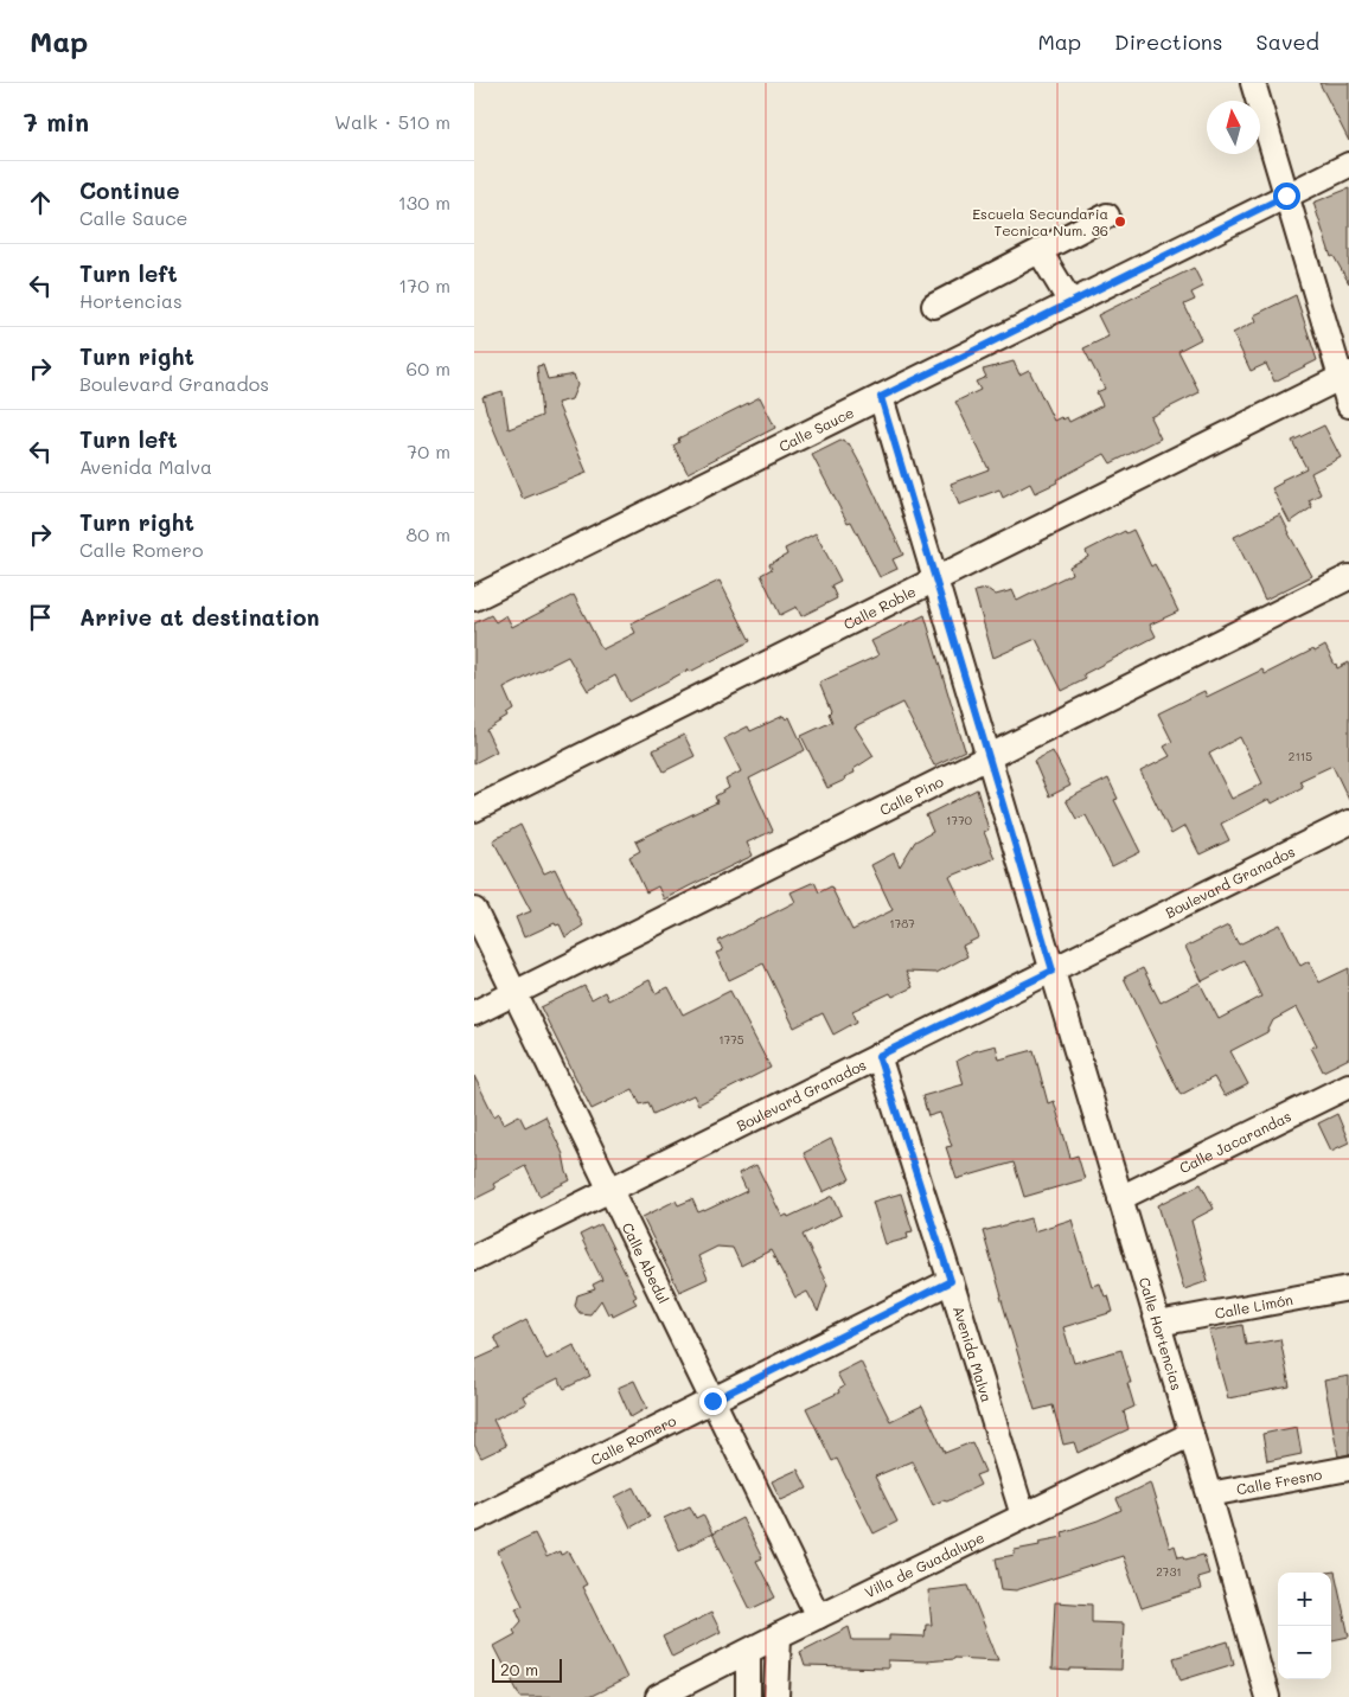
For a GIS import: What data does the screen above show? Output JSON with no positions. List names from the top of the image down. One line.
{"streets":{"street":["Calle Sauce","Calle Roble","Calle Pino","Boulevard Granados","Calle Jacarandas","Calle Abedul","Calle Limón","Calle Hortencias","Avenida Malva","Calle Romero","Calle Fresno","Villa de Guadalupe"]},"crossings":[["Calle Sauce","Calle Hortencias"],["Calle Roble","Calle Hortencias"],["Calle Pino","Calle Abedul"],["Calle Pino","Calle Hortencias"],["Boulevard Granados","Calle Abedul"],["Boulevard Granados","Calle Hortencias"],["Boulevard Granados","Avenida Malva"],["Calle Jacarandas","Calle Hortencias"],["Calle Abedul","Calle Romero"],["Calle Abedul","Villa de Guadalupe"],["Calle Limón","Calle Hortencias"],["Calle Hortencias","Calle Fresno"],["Calle Hortencias","Villa de Guadalupe"],["Avenida Malva","Calle Romero"],["Avenida Malva","Villa de Guadalupe"]],"places":["Escuela Secundaria Tecnica Num. 36"],"house_numbers":["2115","1770","1787","1775","2731"],"scale_bar":"20 m","north":"top","page":{"header":"Map","nav":["Map","Directions","Saved"],"heading":["7 min","Walk · 510 m"],"list":[["Continue","Calle Sauce","130 m"],["Turn left","Hortencias","170 m"],["Turn right","Boulevard Granados","60 m"],["Turn left","Avenida Malva","70 m"],["Turn right","Calle Romero","80 m"],"Arrive at destination"],"map_buttons":["+","−"],"scale":"20 m"}}
